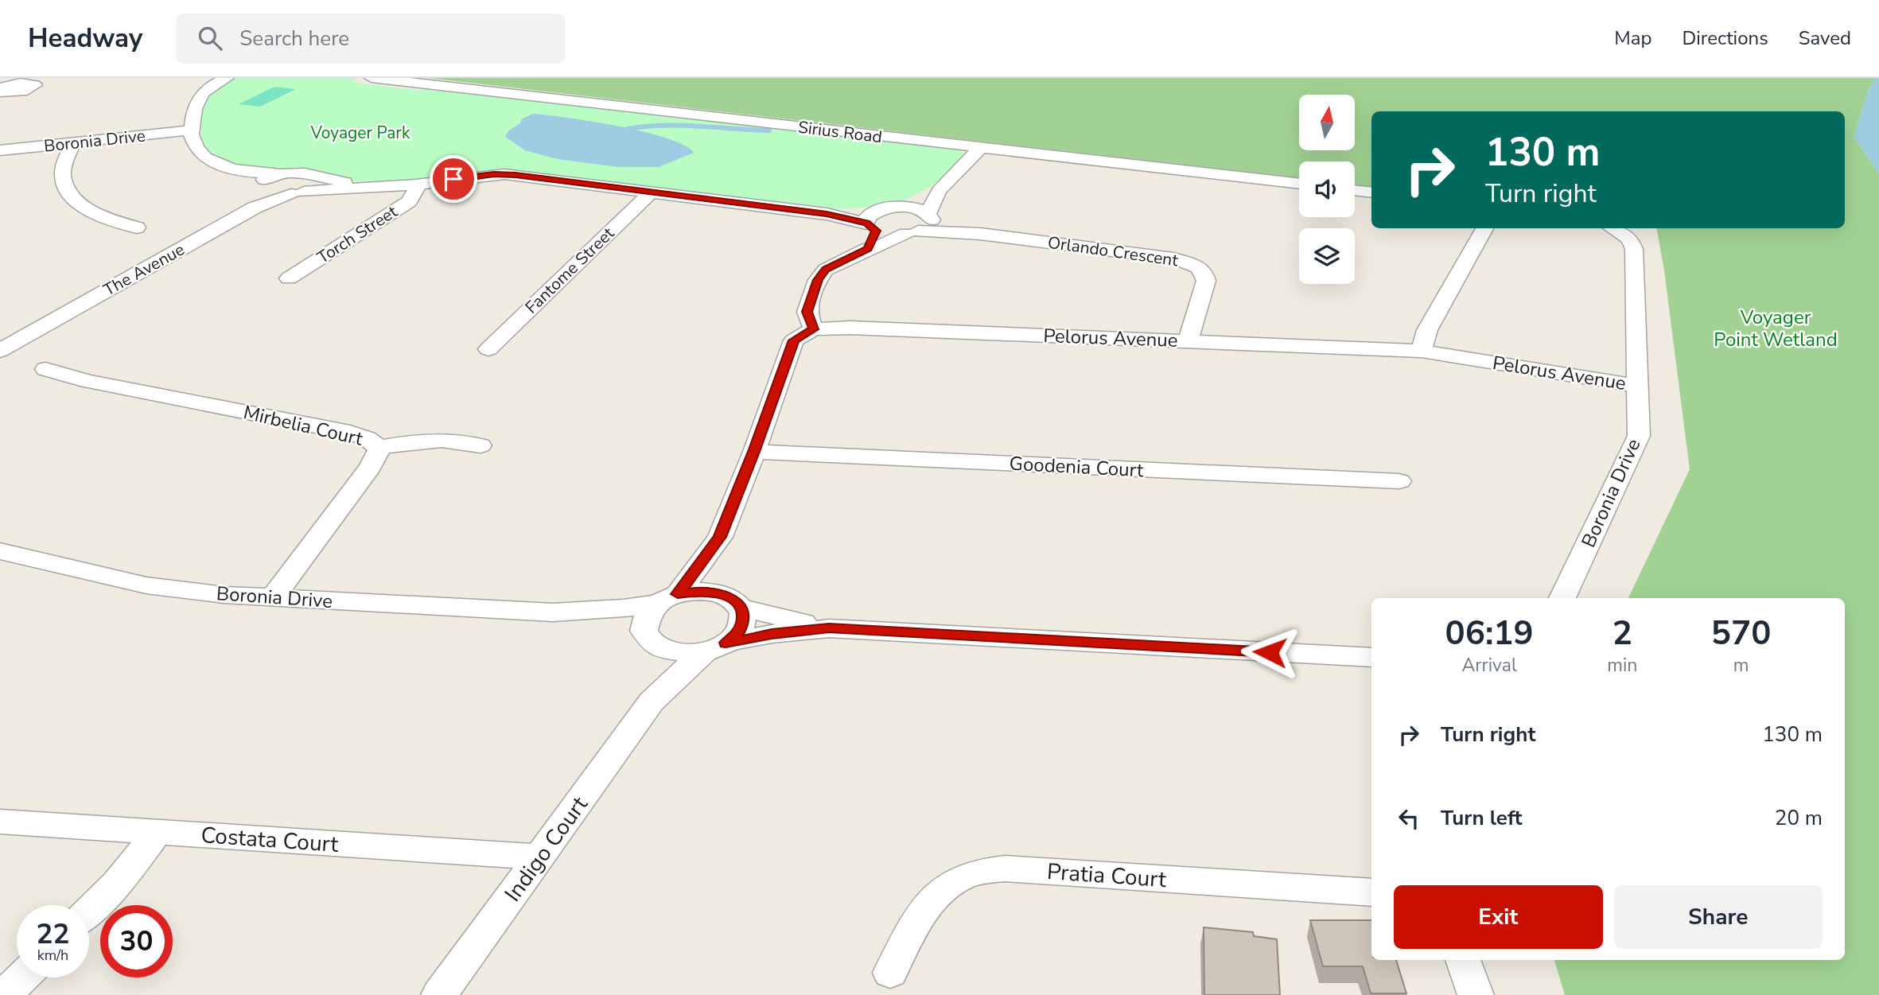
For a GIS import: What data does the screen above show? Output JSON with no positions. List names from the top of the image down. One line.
{"streets":{"street":["Sirius Road","Boronia Drive","Torch Street","Orlando Crescent","The Avenue","Fantome Street","Pelorus Avenue","Mirbelia Court","Goodenia Court","Costata Court","Indigo Court","Pratia Court"]},"crossings":[["Boronia Drive","Pelorus Avenue"],["Boronia Drive","Mirbelia Court"],["Boronia Drive","Indigo Court"],["Orlando Crescent","Pelorus Avenue"],["Costata Court","Indigo Court"]],"parks":["Voyager Park","Voyager Point Wetland"],"north":"top","page":{"header":"Headway","search":"Search here","nav":["Map","Directions","Saved"],"turn":["130 m","Turn right"],"eta":["06:19","Arrival","2","min","570","m"],"list":[{"name":"Turn right","value":"130 m"},{"name":"Turn left","value":"20 m"}],"buttons":["Exit","Share"],"speed":"22 km/h","limit":"30"}}
